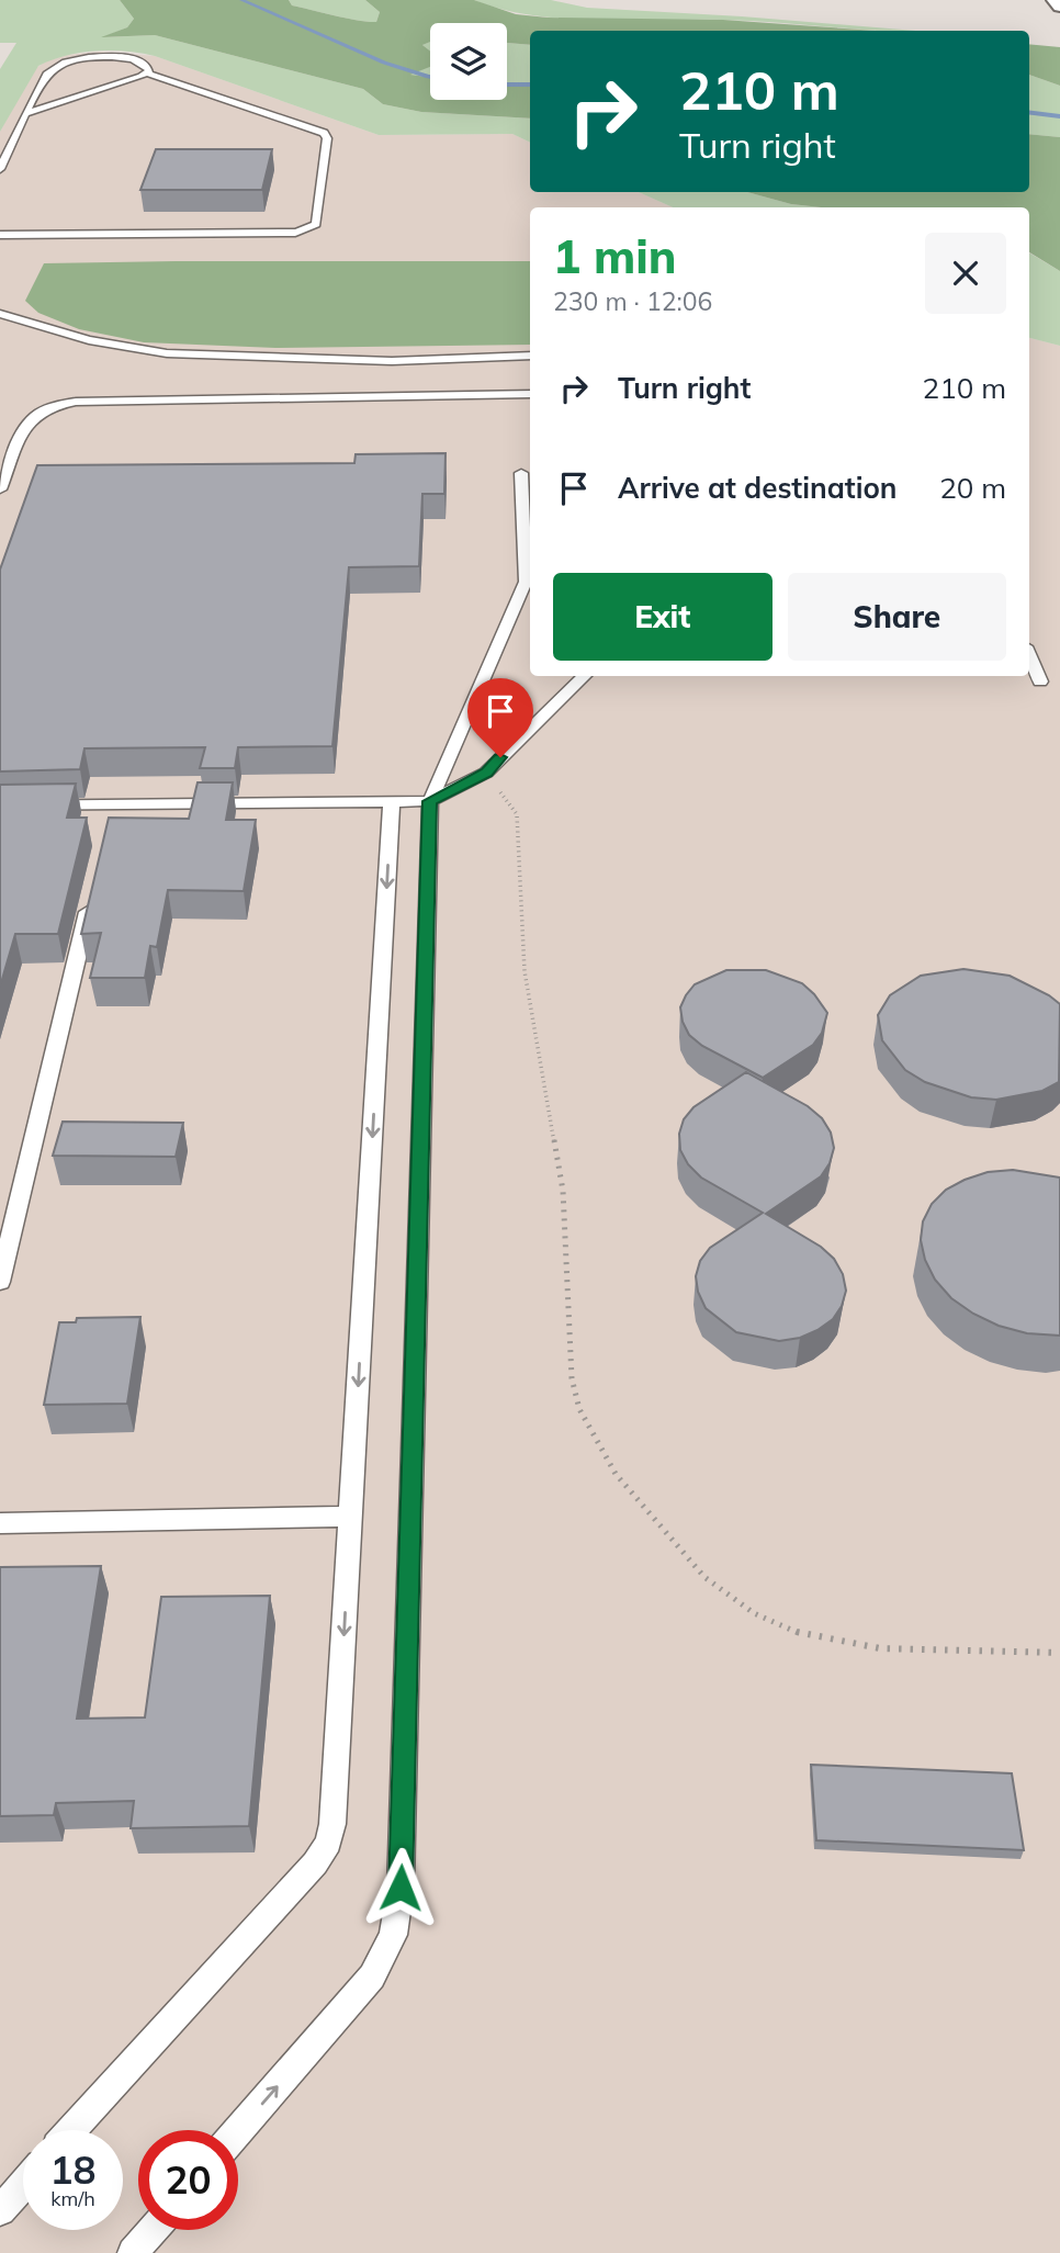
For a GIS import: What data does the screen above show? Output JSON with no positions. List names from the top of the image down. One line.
{"page":{"turn":["210 m","Turn right"],"heading":["1 min","230 m · 12:06"],"list":[{"name":"Turn right","value":"210 m"},{"name":"Arrive at destination","value":"20 m"}],"buttons":["Exit","Share"],"speed":"18 km/h","limit":"20"}}
